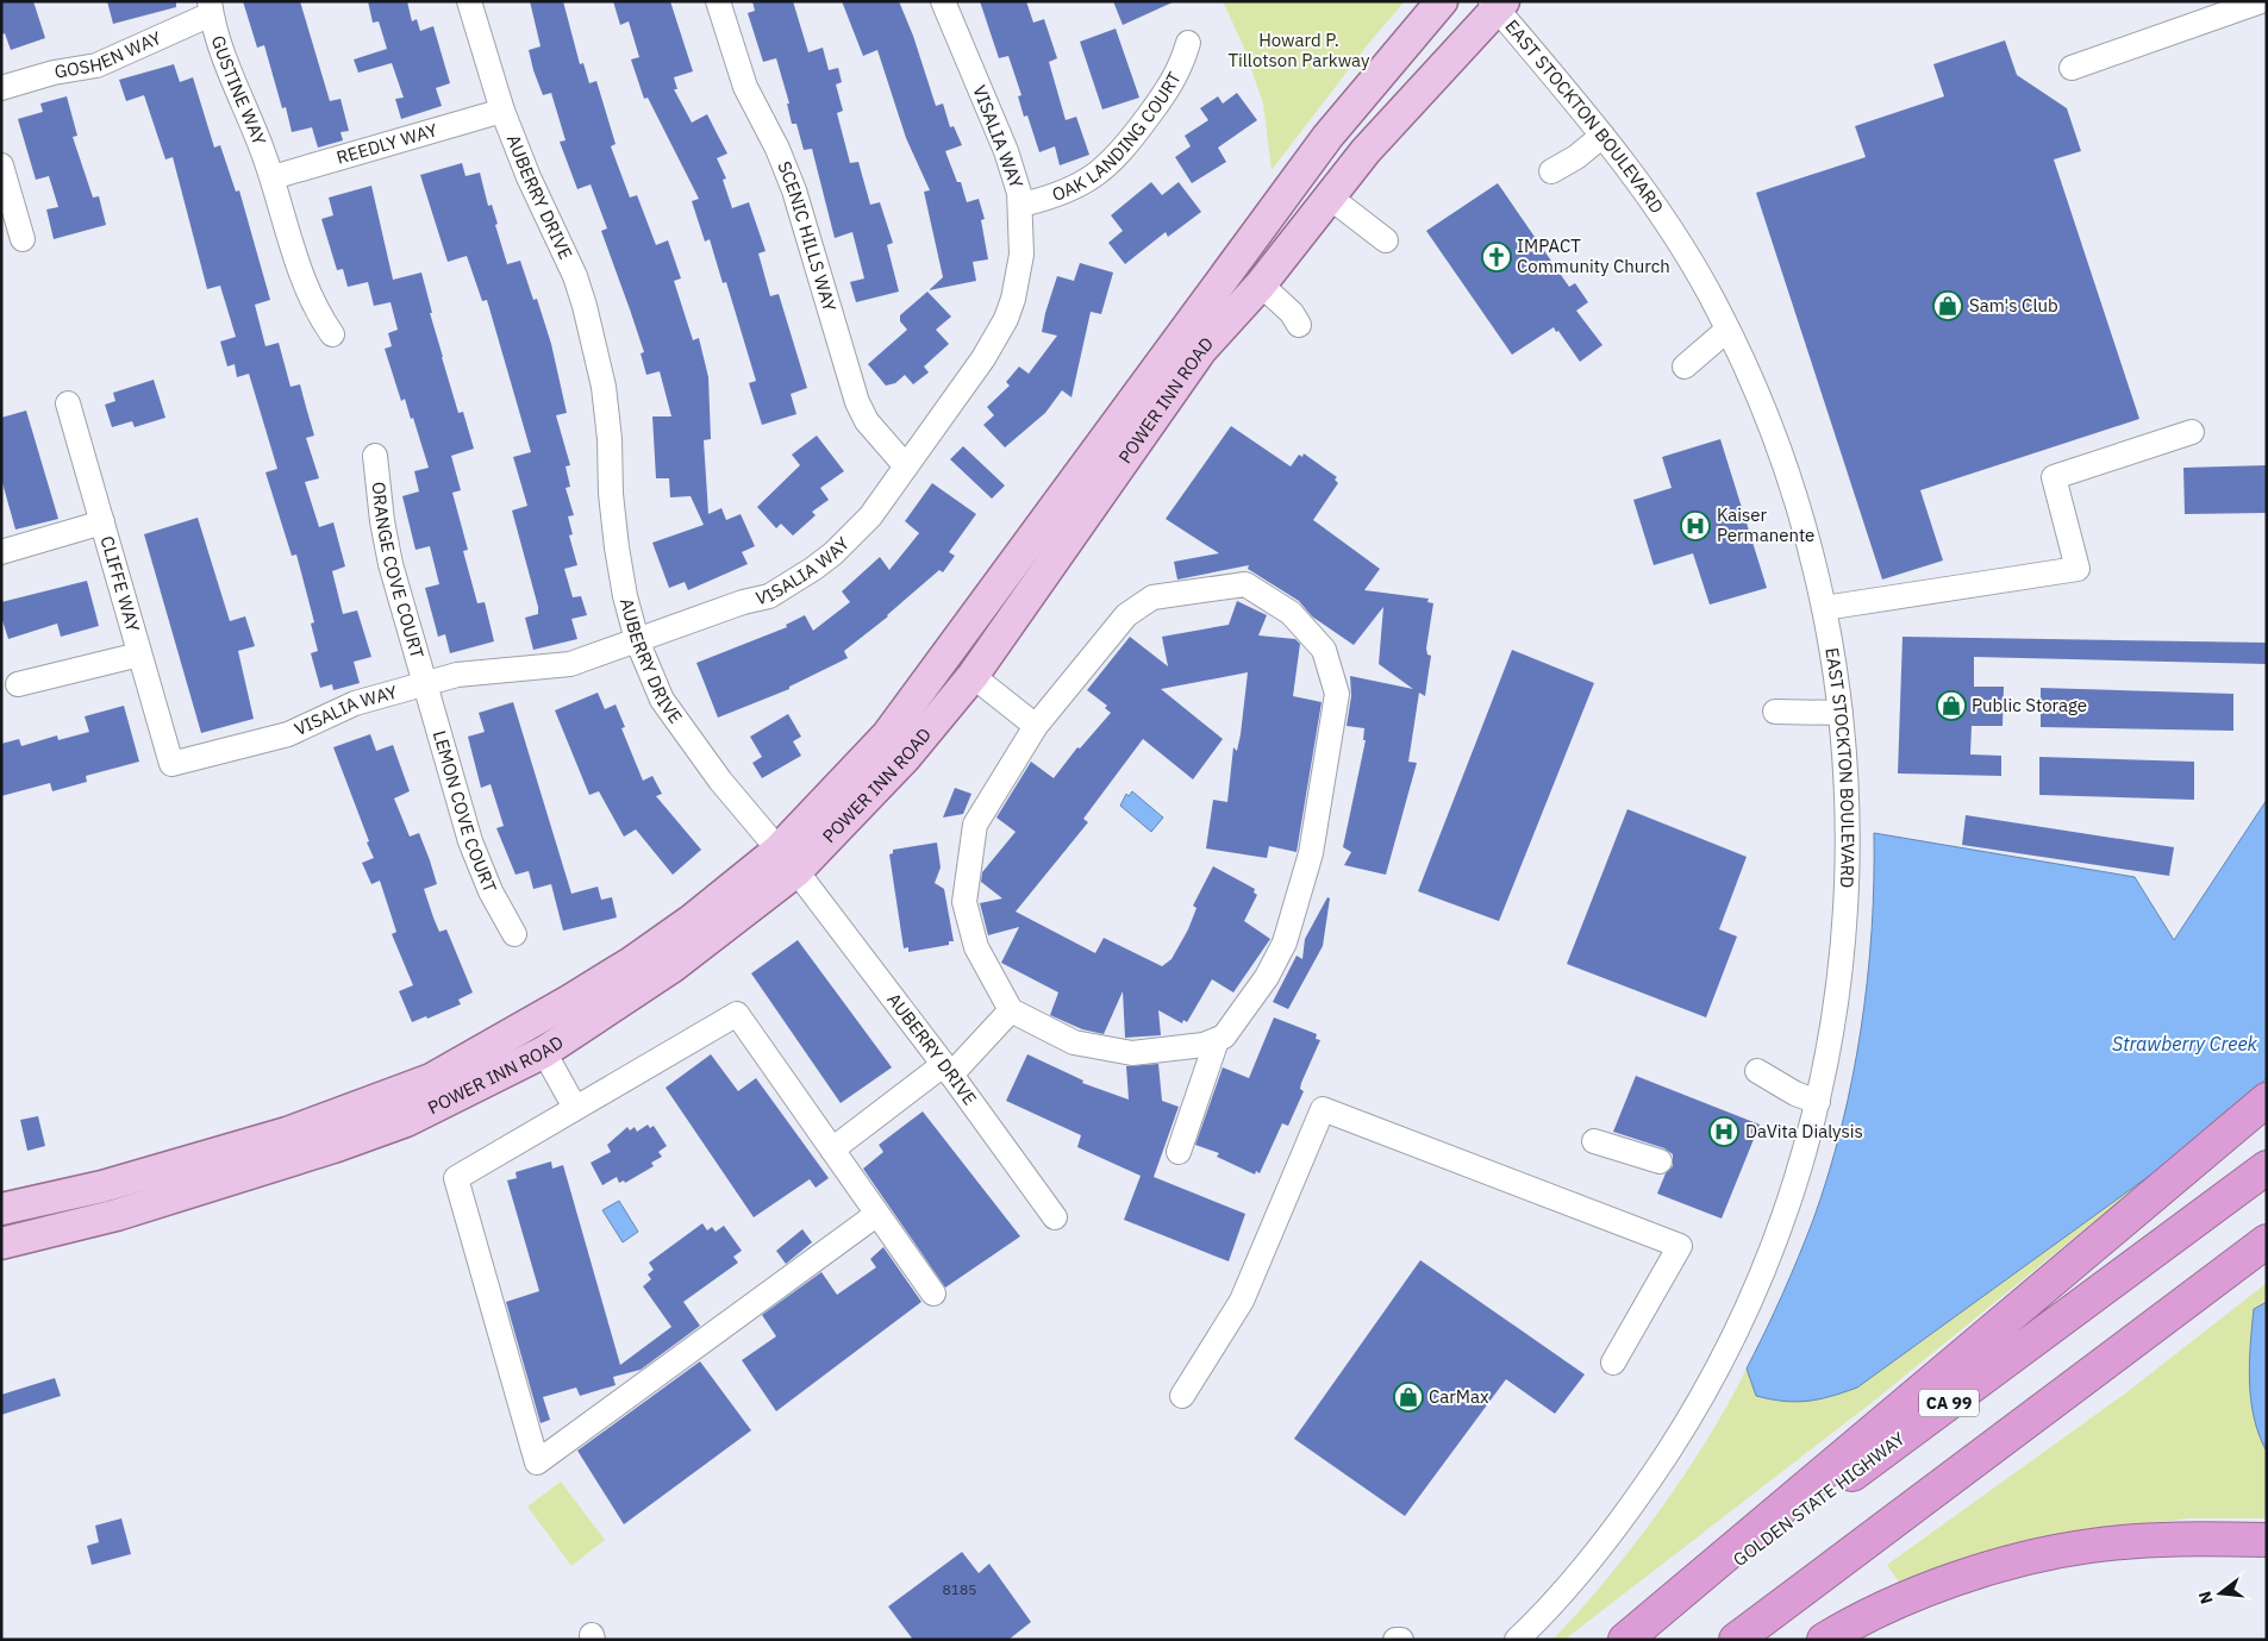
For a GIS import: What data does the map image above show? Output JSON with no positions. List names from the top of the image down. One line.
{"streets":{"highway":["CA 99","GOLDEN STATE HIGHWAY"],"main road":["POWER INN ROAD"],"street":["GOSHEN WAY","GUSTINE WAY","EAST STOCKTON BOULEVARD","OAK LANDING COURT","VISALIA WAY","REEDLY WAY","AUBERRY DRIVE","SCENIC HILLS WAY","ORANGE COVE COURT","CLIFFE WAY","LEMON COVE COURT"]},"crossings":[["GOSHEN WAY","GUSTINE WAY"],["GUSTINE WAY","REEDLY WAY"],["EAST STOCKTON BOULEVARD","POWER INN ROAD"],["OAK LANDING COURT","VISALIA WAY"],["VISALIA WAY","AUBERRY DRIVE"],["VISALIA WAY","SCENIC HILLS WAY"],["VISALIA WAY","ORANGE COVE COURT"],["VISALIA WAY","CLIFFE WAY"],["VISALIA WAY","LEMON COVE COURT"],["REEDLY WAY","AUBERRY DRIVE"],["AUBERRY DRIVE","POWER INN ROAD"],["ORANGE COVE COURT","LEMON COVE COURT"]],"water":["Strawberry Creek"],"parks":["Howard P. Tillotson Parkway"],"places":{"church":["IMPACT Community Church"],"shop":["Sam's Club","Public Storage","CarMax"],"hospital":["Kaiser Permanente","DaVita Dialysis"]},"house_numbers":["8185"],"north":"left"}
